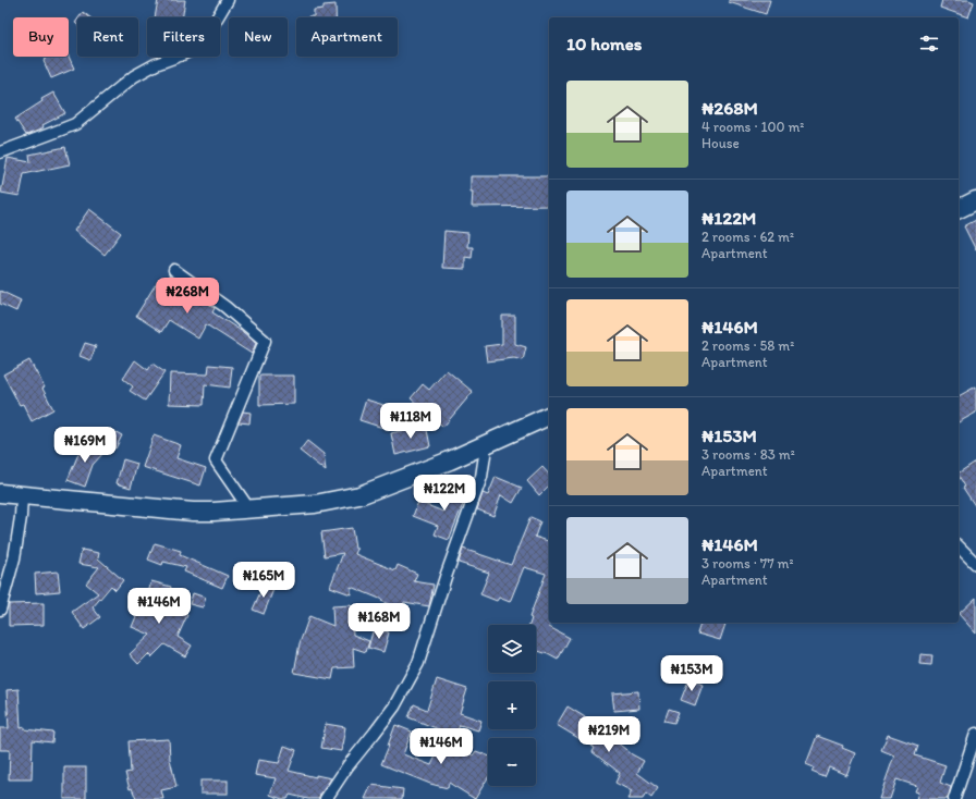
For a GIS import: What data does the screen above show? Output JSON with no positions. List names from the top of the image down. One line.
{"page":{"chip":["Buy","Rent","Filters","New","Apartment"],"heading":"10 homes","list":[{"name":"₦268M","note":"4 rooms · 100 m² · House"},{"name":"₦122M","note":"2 rooms · 62 m² · Apartment"},{"name":"₦146M","note":"2 rooms · 58 m² · Apartment"},{"name":"₦153M","note":"3 rooms · 83 m² · Apartment"},{"name":"₦146M","note":"3 rooms · 77 m² · Apartment"}],"price":["₦268M","₦118M","₦169M","₦122M","₦165M","₦146M","₦168M","₦153M","₦219M","₦146M"],"map_buttons":["+","−"]}}
